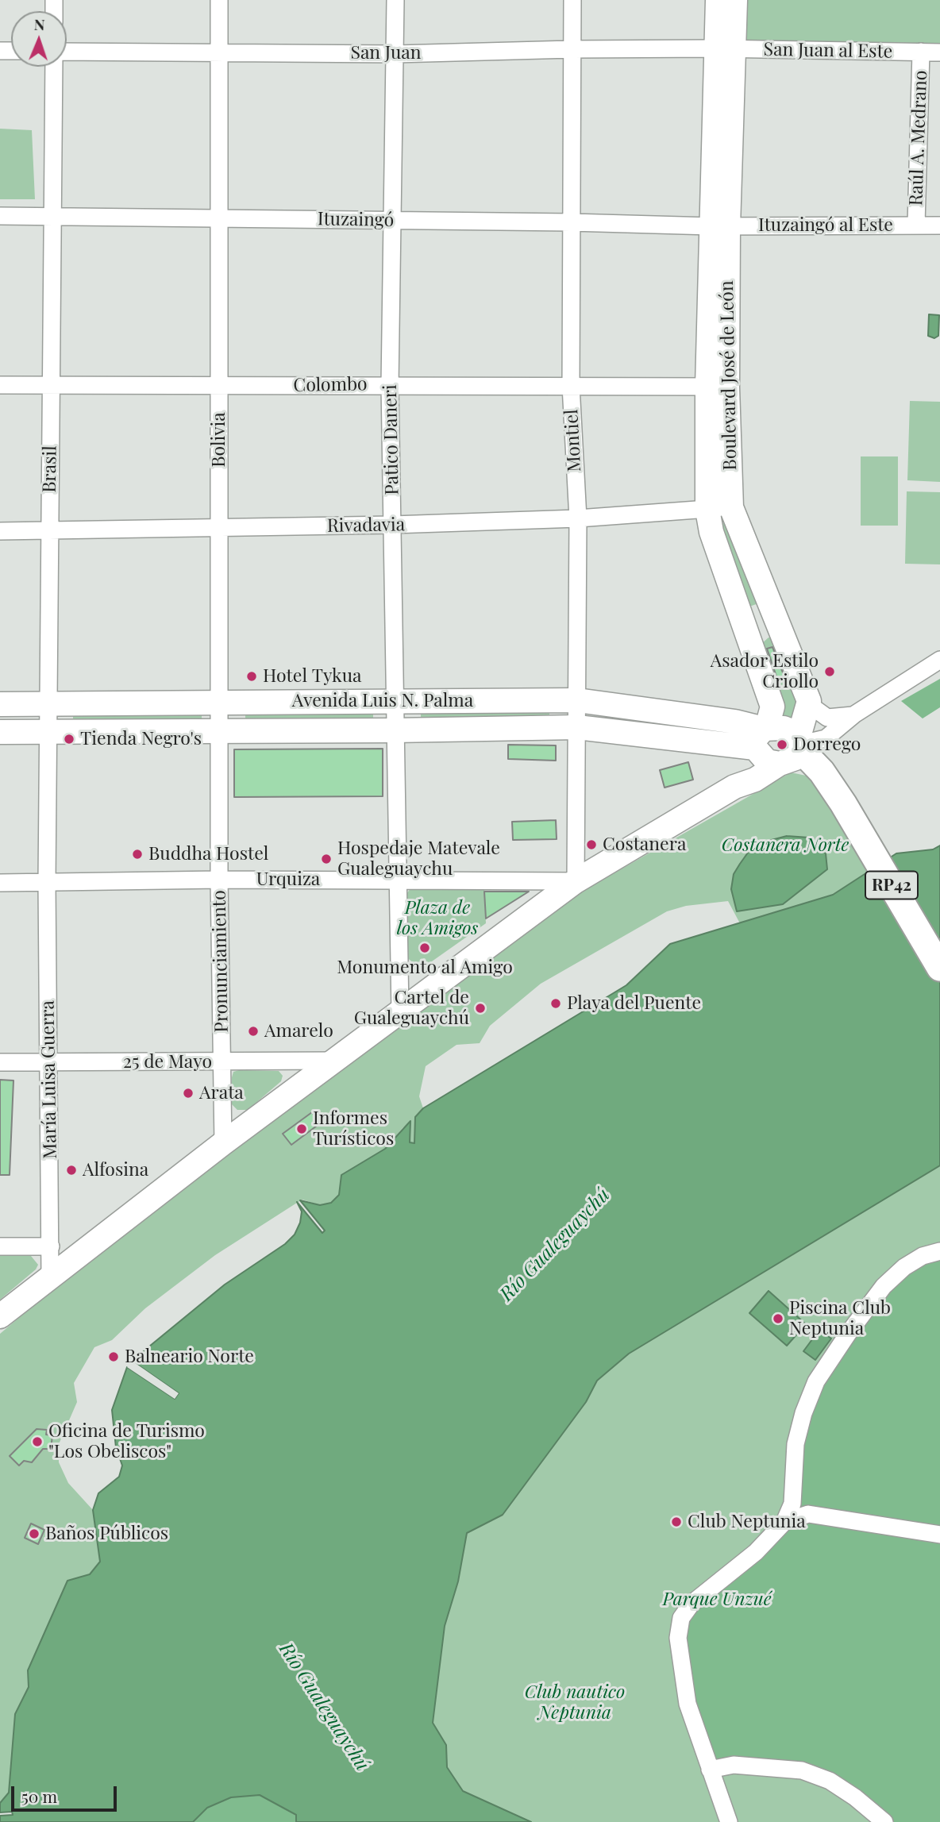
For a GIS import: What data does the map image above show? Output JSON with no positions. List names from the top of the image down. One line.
{"streets":{"main road":["Boulevard José de León","Avenida Luis N. Palma","RP42"],"street":["San Juan al Este","San Juan","Raúl A. Medrano","Ituzaingó","Ituzaingó al Este","Colombo","Bolivia","Patico Daneri","Montiel","Brasil","Rivadavia","Urquiza","Pronunciamiento","25 de Mayo","María Luisa Guerra"]},"crossings":[["San Juan al Este","San Juan"],["San Juan al Este","Raúl A. Medrano"],["San Juan al Este","Boulevard José de León"],["San Juan","Boulevard José de León"],["San Juan","Bolivia"],["San Juan","Patico Daneri"],["San Juan","Montiel"],["Raúl A. Medrano","Ituzaingó al Este"],["Ituzaingó","Ituzaingó al Este"],["Ituzaingó","Boulevard José de León"],["Ituzaingó","Bolivia"],["Ituzaingó","Patico Daneri"],["Ituzaingó","Montiel"],["Ituzaingó","Brasil"],["Ituzaingó al Este","Boulevard José de León"],["Boulevard José de León","Colombo"],["Boulevard José de León","Rivadavia"],["Boulevard José de León","Avenida Luis N. Palma"],["Colombo","Bolivia"],["Colombo","Patico Daneri"],["Colombo","Montiel"],["Colombo","Brasil"],["Bolivia","Rivadavia"],["Bolivia","Avenida Luis N. Palma"],["Bolivia","Urquiza"],["Bolivia","Pronunciamiento"],["Patico Daneri","Rivadavia"],["Patico Daneri","Avenida Luis N. Palma"],["Patico Daneri","Urquiza"],["Montiel","Rivadavia"],["Montiel","Avenida Luis N. Palma"],["Montiel","Urquiza"],["Brasil","Rivadavia"],["Brasil","Avenida Luis N. Palma"],["Brasil","Urquiza"],["Brasil","María Luisa Guerra"],["Urquiza","Pronunciamiento"],["Urquiza","María Luisa Guerra"],["Pronunciamiento","25 de Mayo"],["25 de Mayo","María Luisa Guerra"]],"water":["Río Gualeguaychú"],"parks":["Costanera Norte","Plaza de los Amigos","Parque Unzué","Club nautico Neptunia"],"places":["Asador Estilo Criollo","Hotel Tykua","Tienda Negro's","Dorrego","Costanera","Buddha Hostel","Hospedaje Matevale Gualeguaychu","Monumento al Amigo","Playa del Puente","Cartel de Gualeguaychú","Amarelo","Arata","Informes Turísticos","Alfosina","Piscina Club Neptunia","Balneario Norte","Oficina de Turismo \"Los Obeliscos\"","Club Neptunia","Baños Públicos"],"scale_bar":"50 m","north":"top"}
